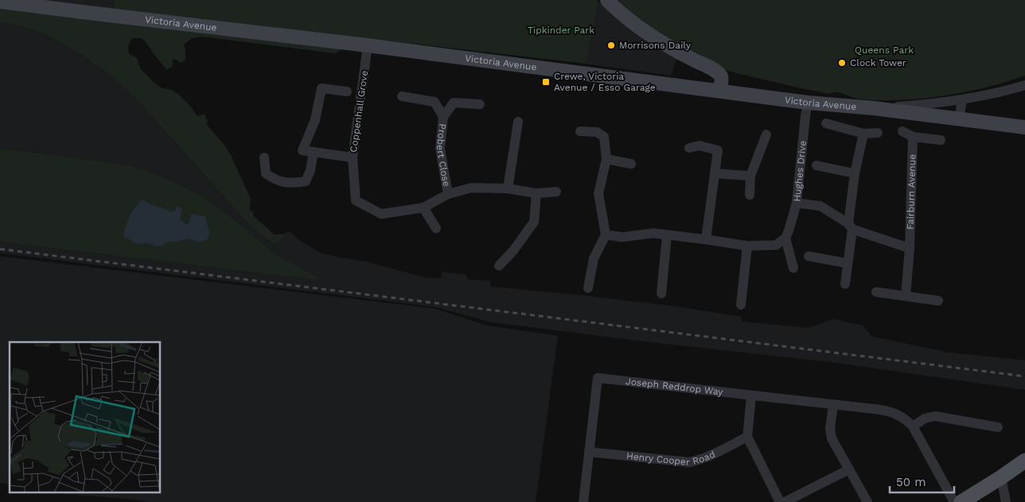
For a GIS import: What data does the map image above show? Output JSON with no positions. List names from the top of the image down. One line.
{"streets":{"street":["Victoria Avenue","Coppenhall Grove","Probert Close","Hughes Drive","Fairburn Avenue","Joseph Reddrop Way","Henry Cooper Road"]},"crossings":[["Victoria Avenue","Coppenhall Grove"],["Victoria Avenue","Hughes Drive"],["Coppenhall Grove","Probert Close"],["Joseph Reddrop Way","Henry Cooper Road"]],"parks":["Tipkinder Park","Queens Park"],"places":{"other":["Morrisons Daily","Clock Tower"],"transit":["Crewe, Victoria Avenue / Esso Garage"]},"scale_bar":"50 m"}
